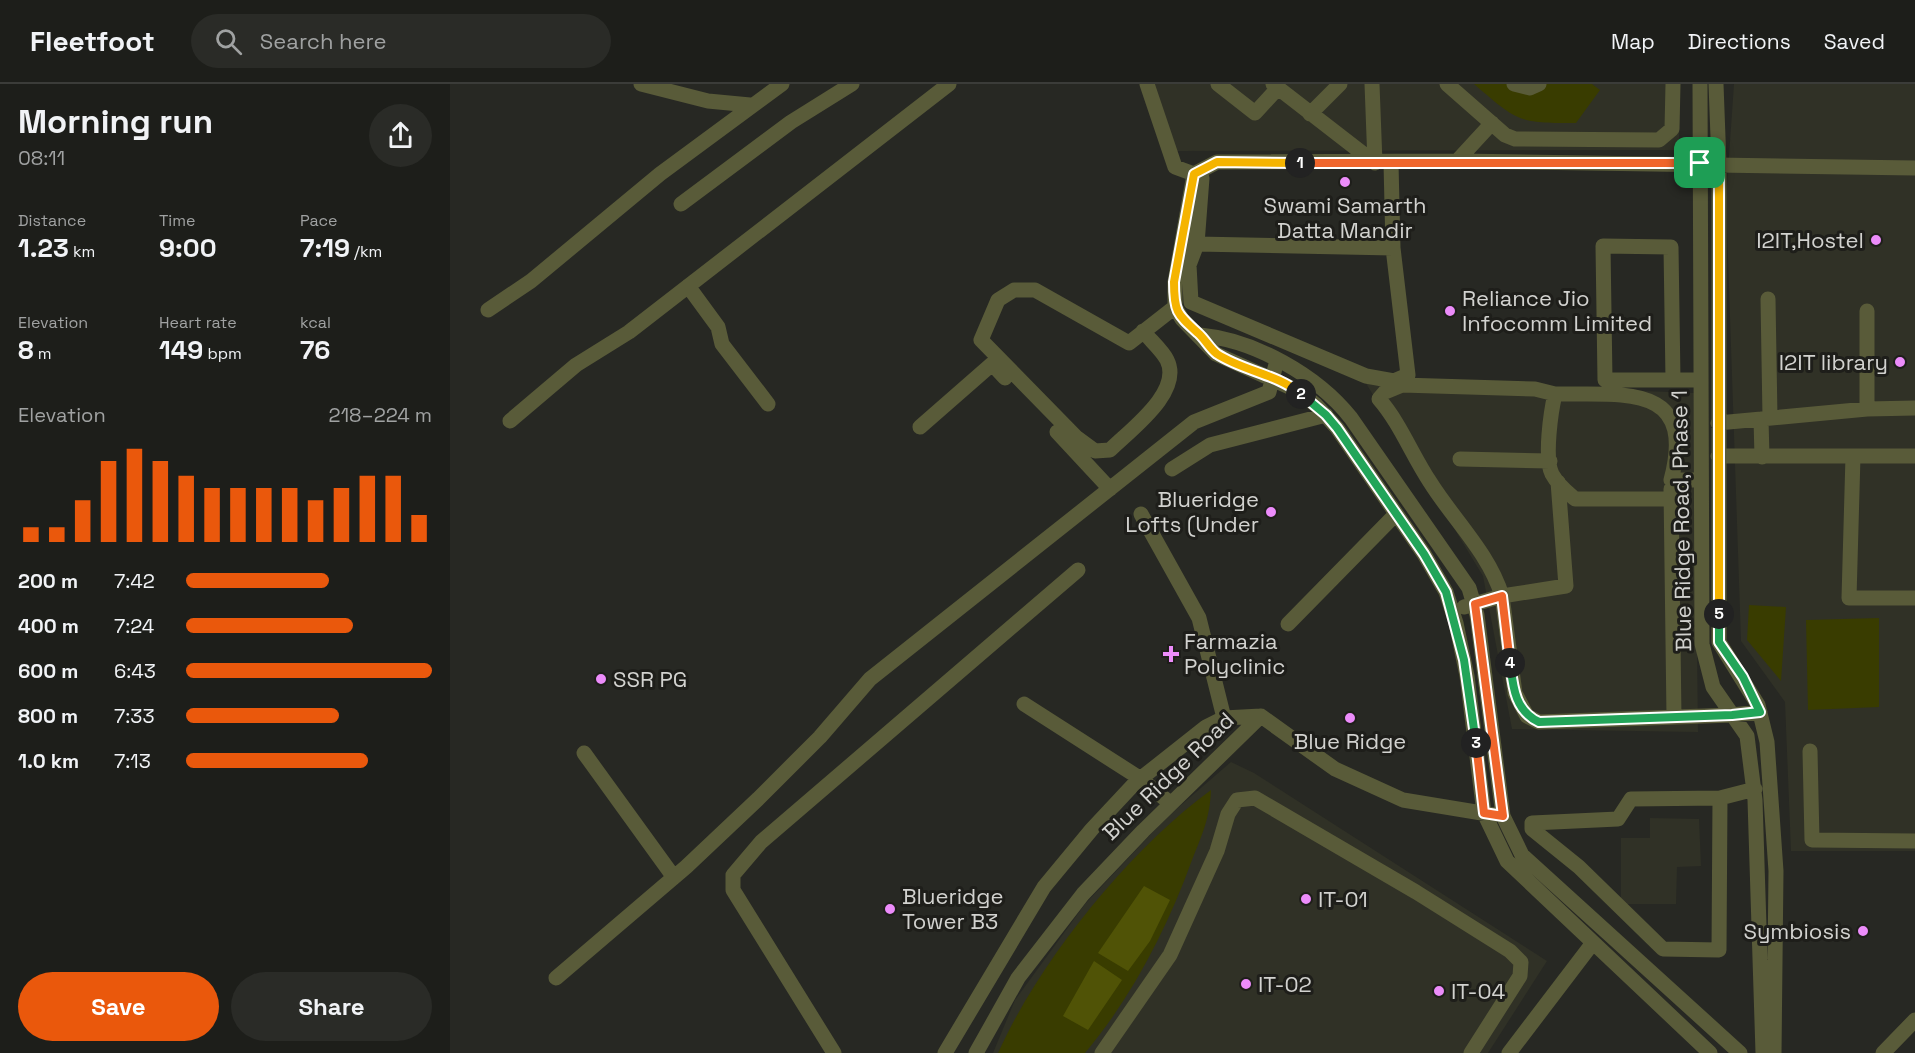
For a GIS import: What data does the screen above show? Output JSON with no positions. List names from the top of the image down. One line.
{"streets":{"street":["Blue Ridge Road, Phase 1","Blue Ridge Road"]},"places":{"other":["Swami Samarth Datta Mandir","I2IT,Hostel","Reliance Jio Infocomm Limited","I2IT library","Blueridge Lofts (Under","SSR PG","Blue Ridge","IT-01","Blueridge Tower B3","Symbiosis","IT-02","IT-04"],"health":["Farmazia Polyclinic"]},"page":{"header":"Fleetfoot","search":"Search here","nav":["Map","Directions","Saved"],"heading":["Morning run","08:11"],"pins":["1","2","5","4","3"],"stats":[["Distance","1.23 km"],["Time","9:00"],["Pace","7:19 /km"],["Elevation","8 m"],["Heart rate","149 bpm"],["kcal","76"]],"chart":["Elevation","218–224 m"],"list":[{"name":"200 m","note":"7:42"},{"name":"400 m","note":"7:24"},{"name":"600 m","note":"6:43"},{"name":"800 m","note":"7:33"},{"name":"1.0 km","note":"7:13"}],"buttons":["Save","Share"]}}
